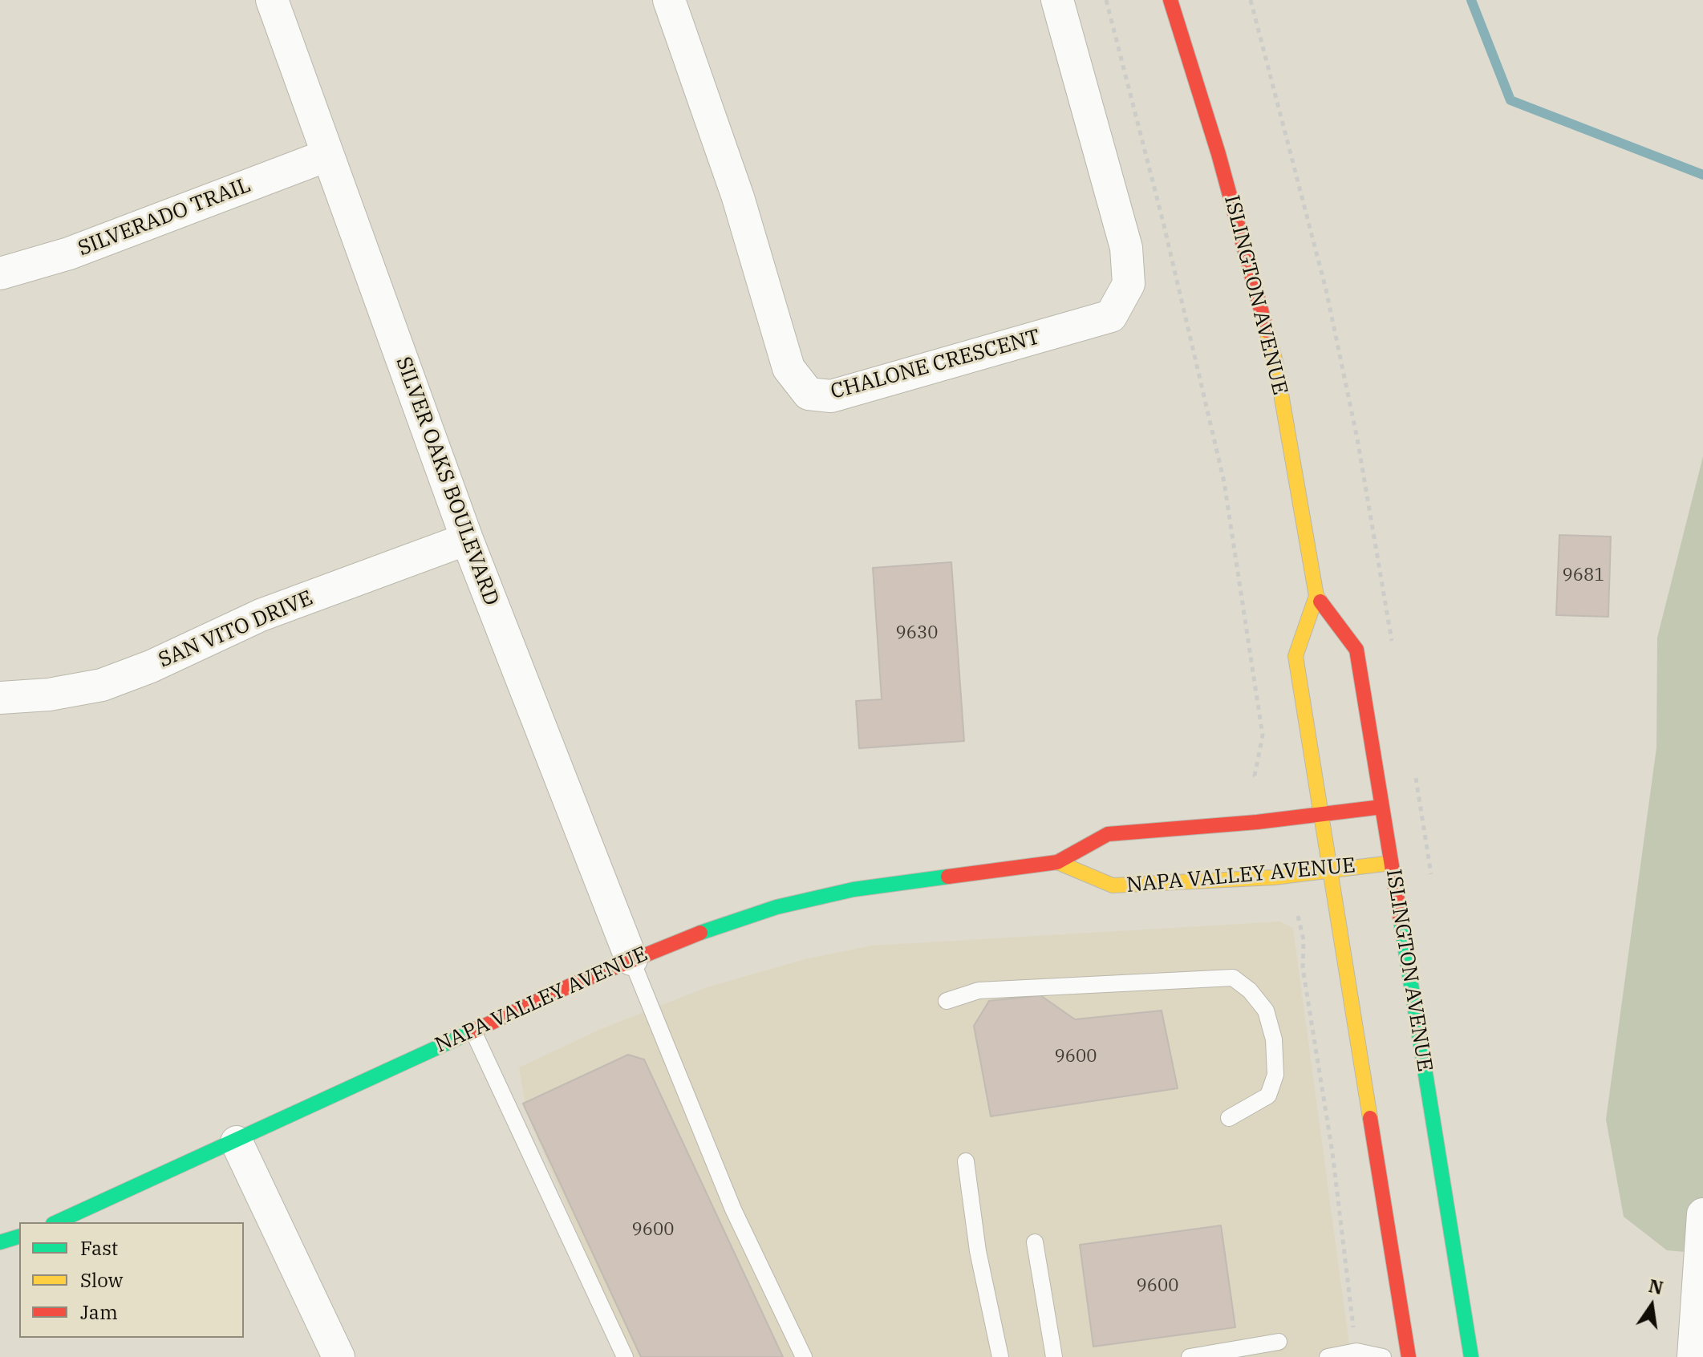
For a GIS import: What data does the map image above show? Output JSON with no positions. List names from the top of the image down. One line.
{"streets":{"main road":["ISLINGTON AVENUE","NAPA VALLEY AVENUE"],"street":["SILVERADO TRAIL","CHALONE CRESCENT","SILVER OAKS BOULEVARD","SAN VITO DRIVE"]},"crossings":[["SILVERADO TRAIL","SILVER OAKS BOULEVARD"],["ISLINGTON AVENUE","NAPA VALLEY AVENUE"],["SILVER OAKS BOULEVARD","SAN VITO DRIVE"],["SILVER OAKS BOULEVARD","NAPA VALLEY AVENUE"]],"house_numbers":["9681","9630","9600","9600","9600"],"legend":["Fast","Slow","Jam"],"north":"top"}
